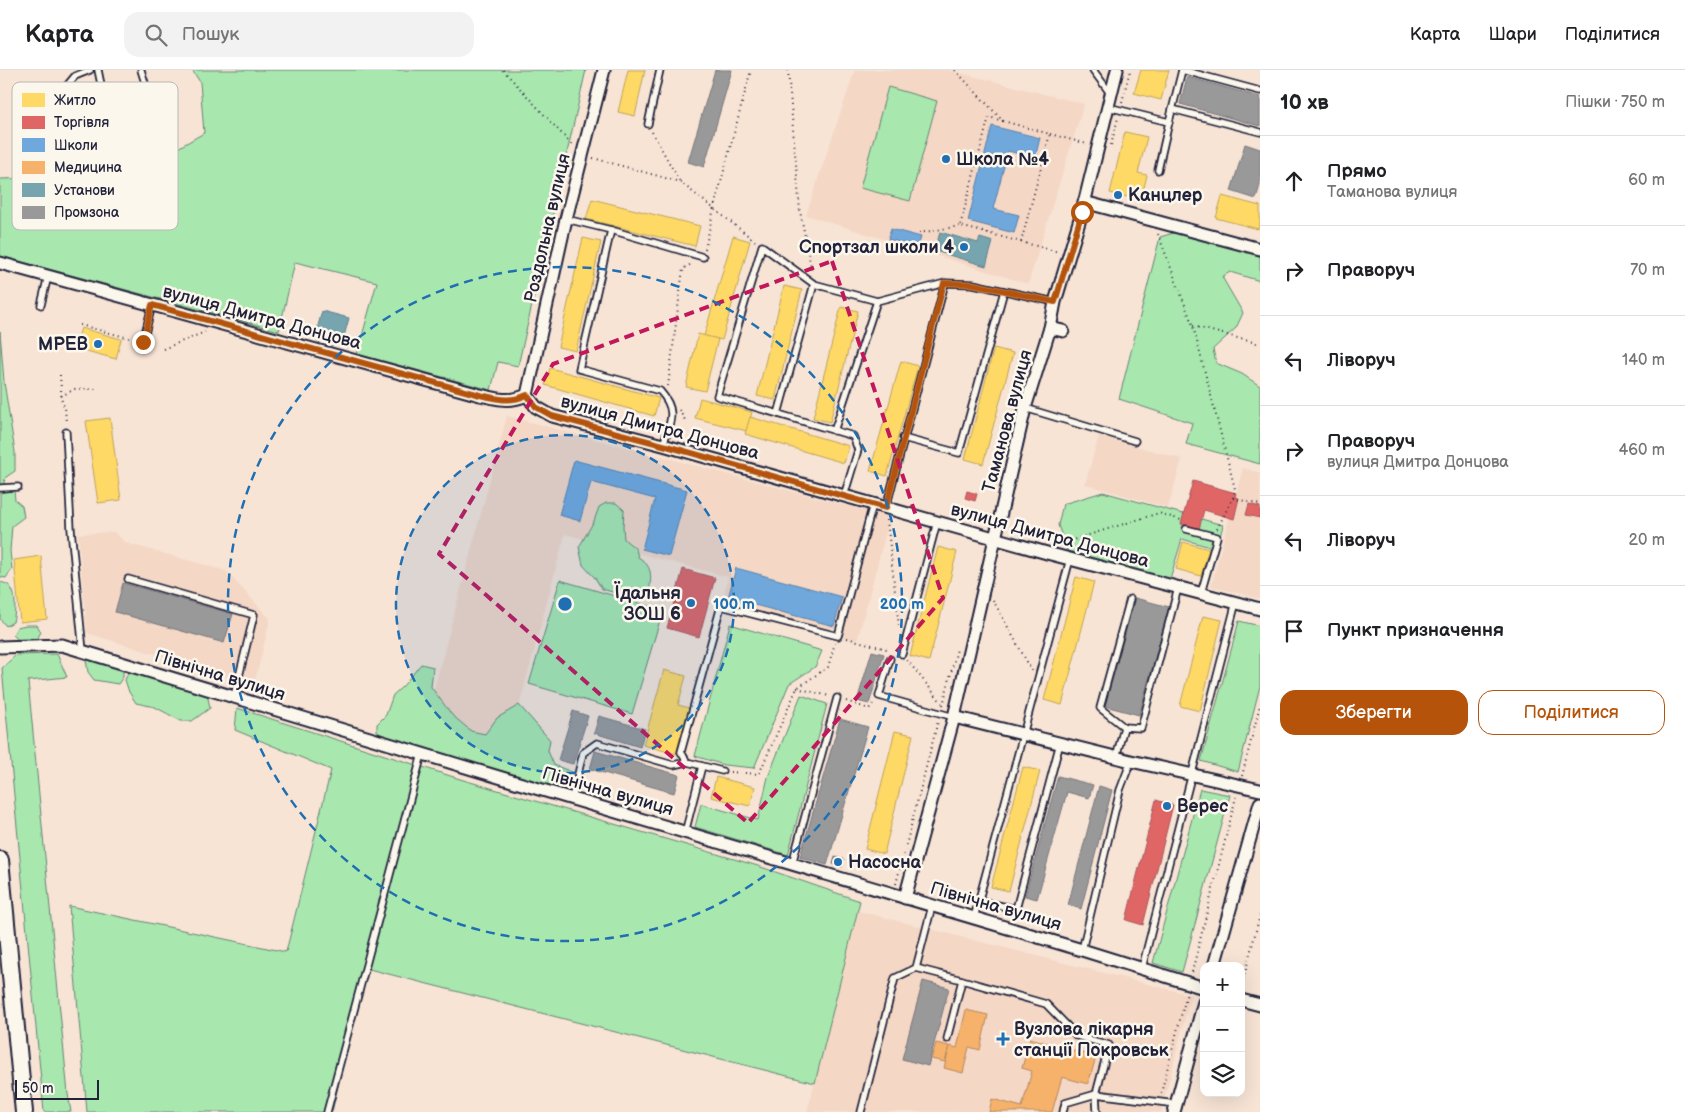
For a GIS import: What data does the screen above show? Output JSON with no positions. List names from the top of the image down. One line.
{"streets":{"street":["Роздольна вулиця","вулиця Дмитра Донцова","Таманова вулиця","Північна вулиця"]},"crossings":[["Роздольна вулиця","вулиця Дмитра Донцова"],["вулиця Дмитра Донцова","Таманова вулиця"],["Таманова вулиця","Північна вулиця"]],"places":{"other":["Школа №4","Канцлер","Спортзал школи 4","МРЕВ","Їдальня ЗОШ 6","Верес","Насосна"],"health":["Вузлова лікарня станції Покровськ"]},"legend":["Житло","Торгівля","Школи","Медицина","Установи","Промзона"],"scale_bar":"50 m","page":{"header":"Карта","search":"Пошук","nav":["Карта","Шари","Поділитися"],"heading":["10 хв","Пішки · 750 m"],"list":[["Прямо","Таманова вулиця","60 m"],["Праворуч","70 m"],["Ліворуч","140 m"],["Праворуч","вулиця Дмитра Донцова","460 m"],["Ліворуч","20 m"],"Пункт призначення"],"buttons":["Зберегти","Поділитися"],"map_buttons":["+","−"],"scale":"50 m"},"rings":["100 m","200 m"]}
